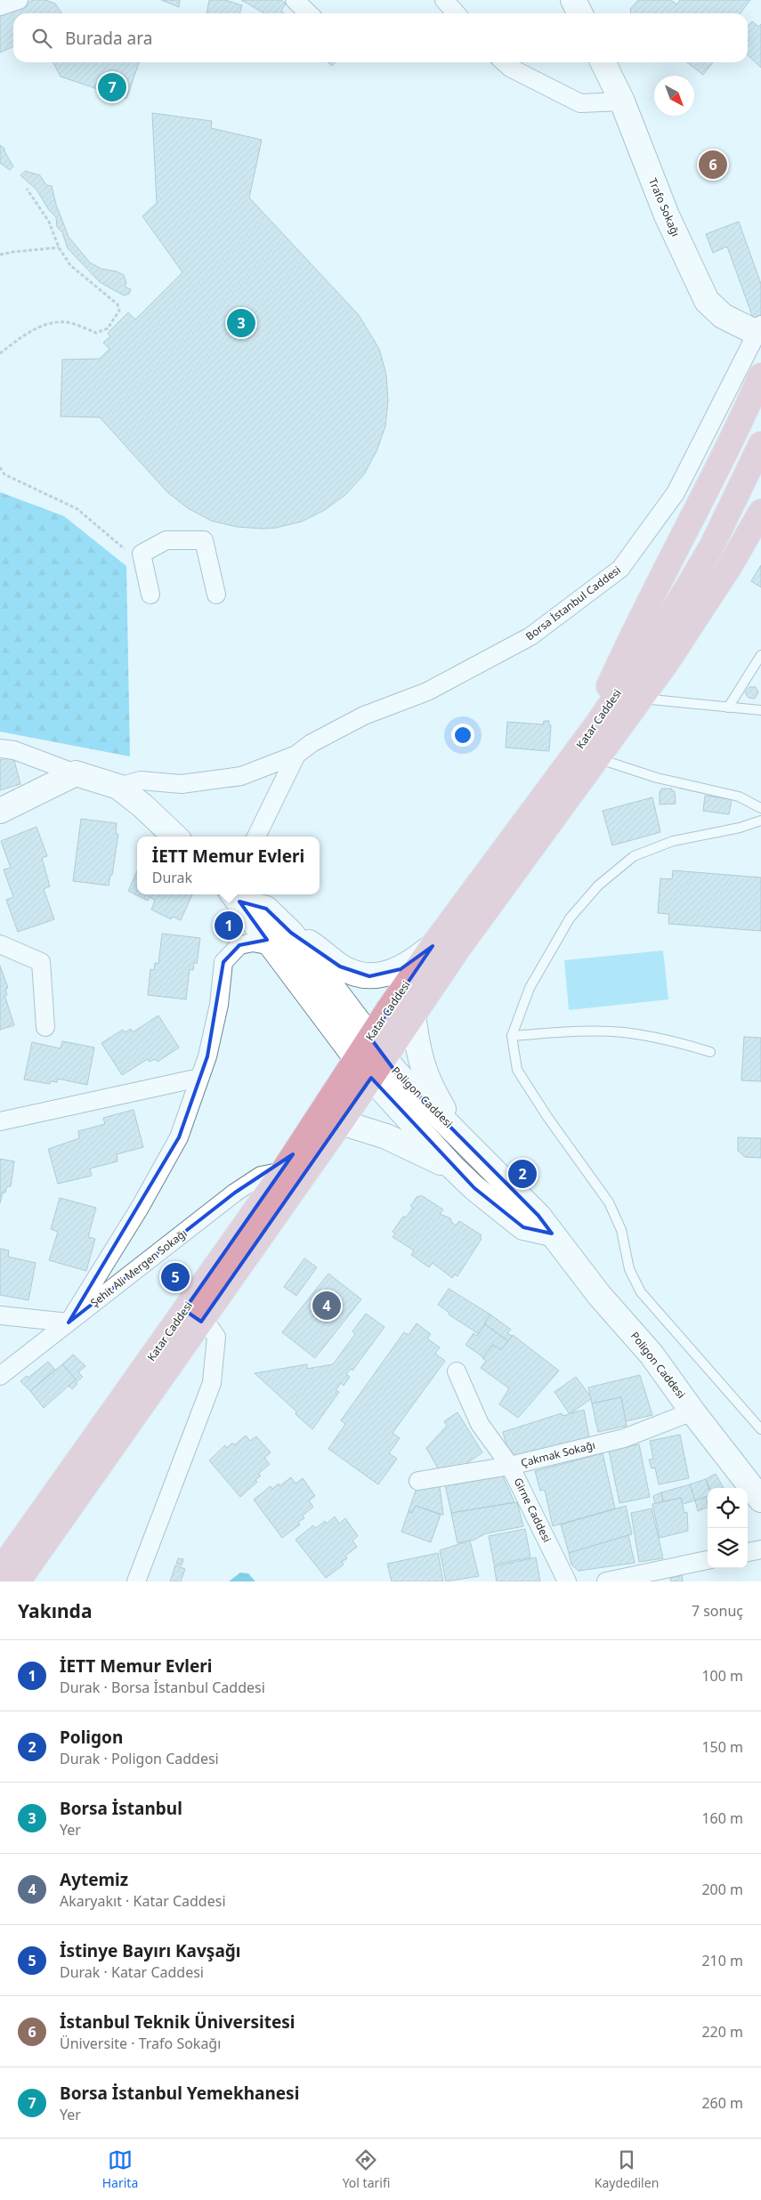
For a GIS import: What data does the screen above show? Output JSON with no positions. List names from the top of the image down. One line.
{"streets":{"main road":["Katar Caddesi"],"street":["Trafo Sokağı","Borsa İstanbul Caddesi","Poligon Caddesi","Şehit Ali Mergen Sokağı","Çakmak Sokağı","Girne Caddesi"]},"crossings":[["Trafo Sokağı","Borsa İstanbul Caddesi"],["Katar Caddesi","Poligon Caddesi"],["Katar Caddesi","Şehit Ali Mergen Sokağı"],["Poligon Caddesi","Çakmak Sokağı"],["Çakmak Sokağı","Girne Caddesi"]],"north":"bottom right","page":{"search":"Burada ara","pins":["7","6","3","1","2","5","4"],"popup":["İETT Memur Evleri","Durak"],"heading":["Yakında","7 sonuç"],"list":[{"mark":"1","name":"İETT Memur Evleri","note":"Durak · Borsa İstanbul Caddesi","value":"100 m"},{"mark":"2","name":"Poligon","note":"Durak · Poligon Caddesi","value":"150 m"},{"mark":"3","name":"Borsa İstanbul","note":"Yer","value":"160 m"},{"mark":"4","name":"Aytemiz","note":"Akaryakıt · Katar Caddesi","value":"200 m"},{"mark":"5","name":"İstinye Bayırı Kavşağı","note":"Durak · Katar Caddesi","value":"210 m"},{"mark":"6","name":"İstanbul Teknik Üniversitesi","note":"Üniversite · Trafo Sokağı","value":"220 m"},{"mark":"7","name":"Borsa İstanbul Yemekhanesi","note":"Yer","value":"260 m"}],"nav":["Harita","Yol tarifi","Kaydedilen"]}}
